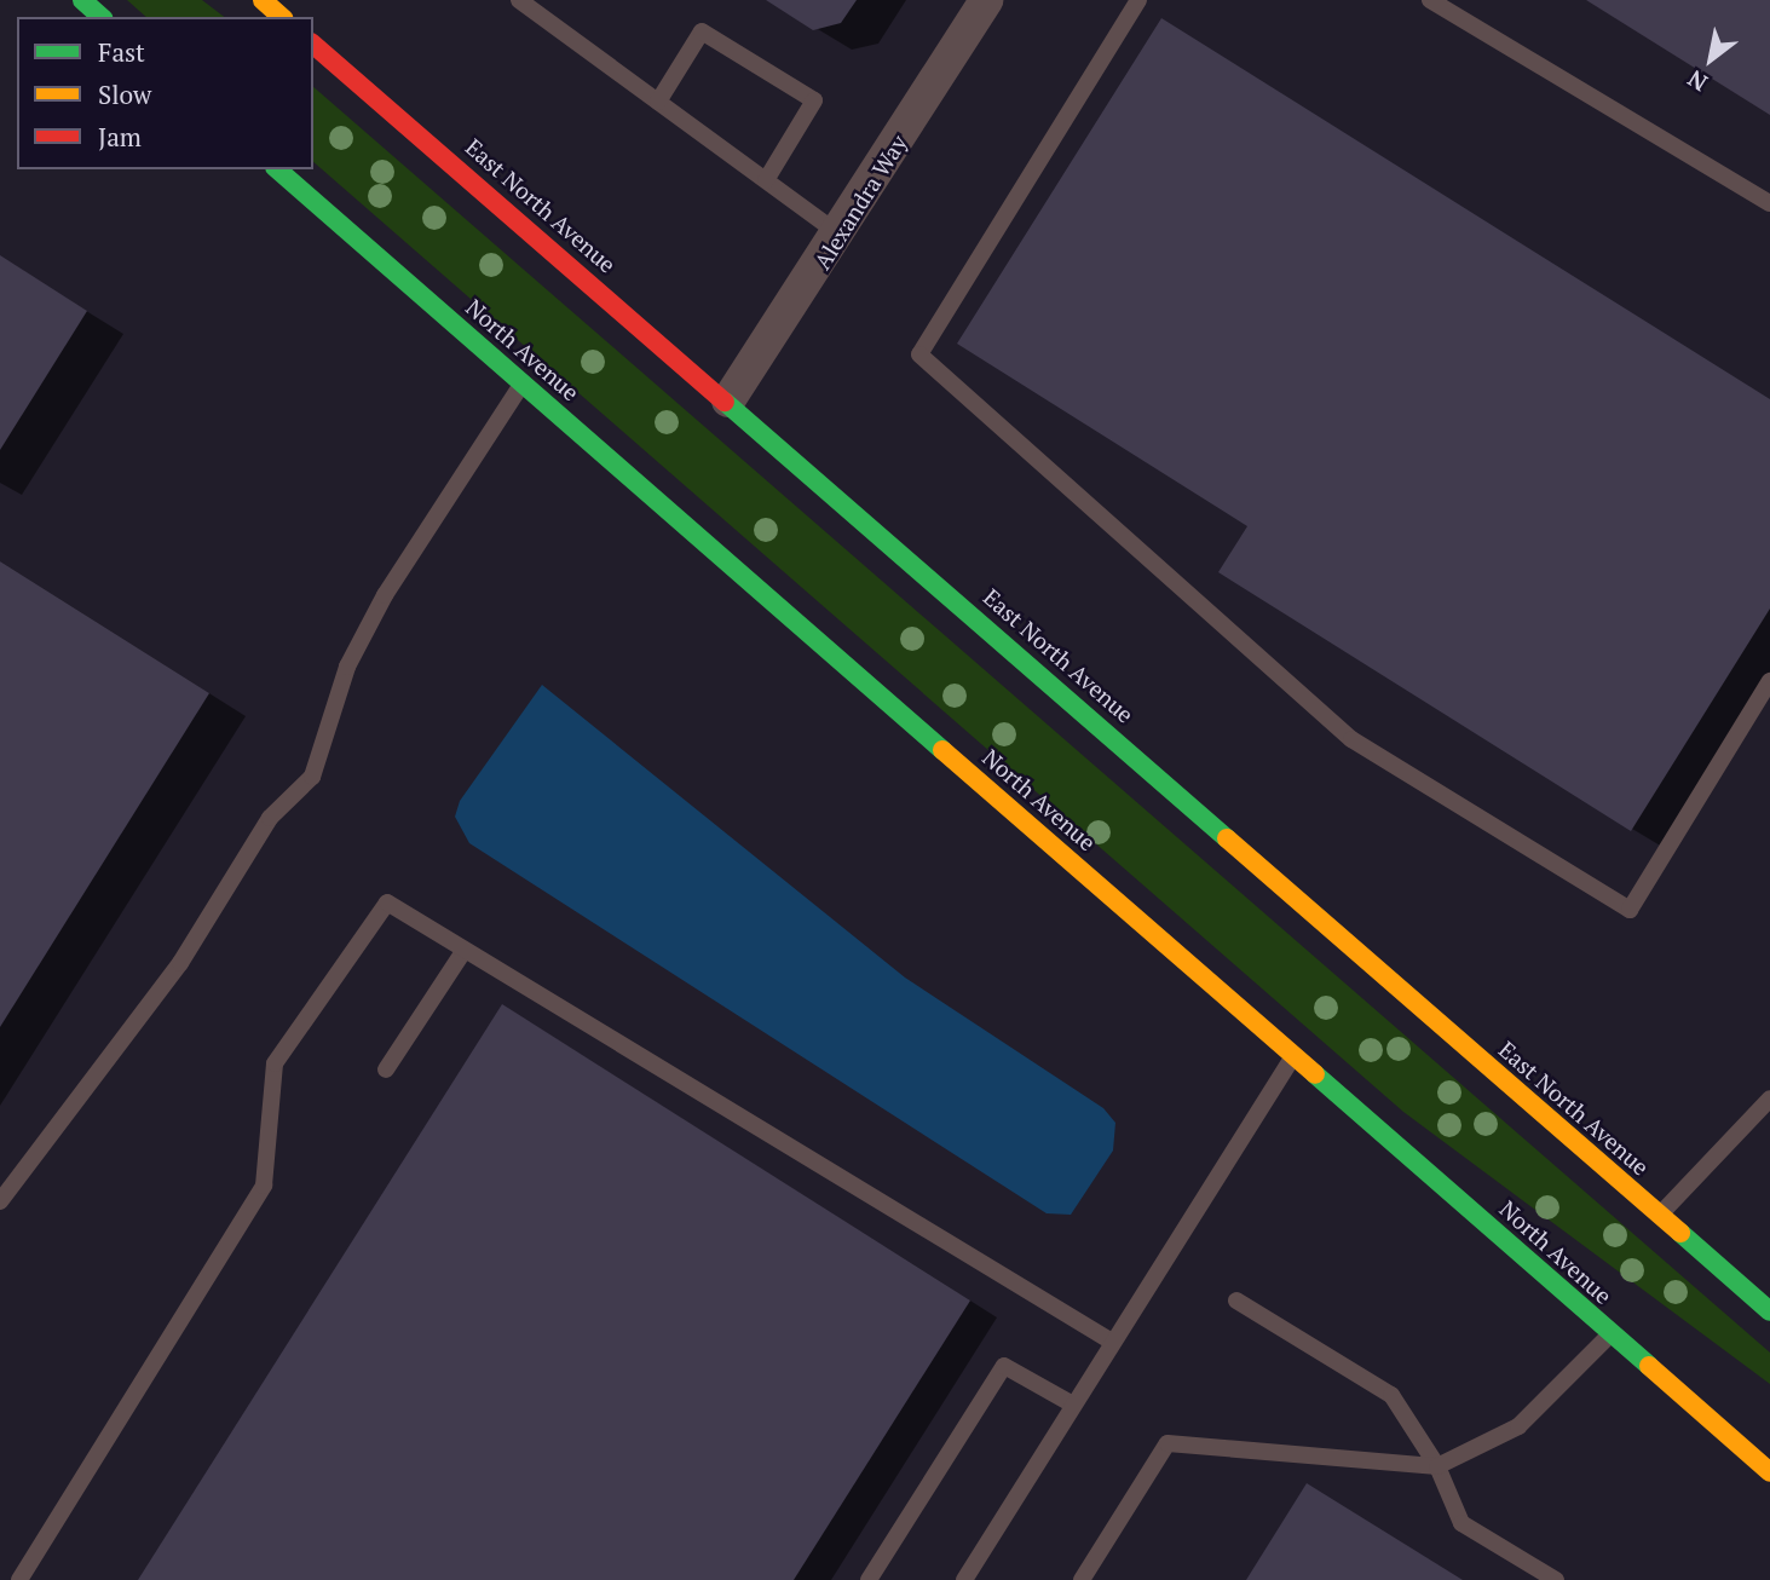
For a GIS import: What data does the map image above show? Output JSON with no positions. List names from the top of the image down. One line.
{"streets":{"main road":["East North Avenue","North Avenue"],"street":["Alexandra Way"]},"crossings":[["Alexandra Way","East North Avenue"]],"legend":["Fast","Slow","Jam"],"north":"bottom left"}
